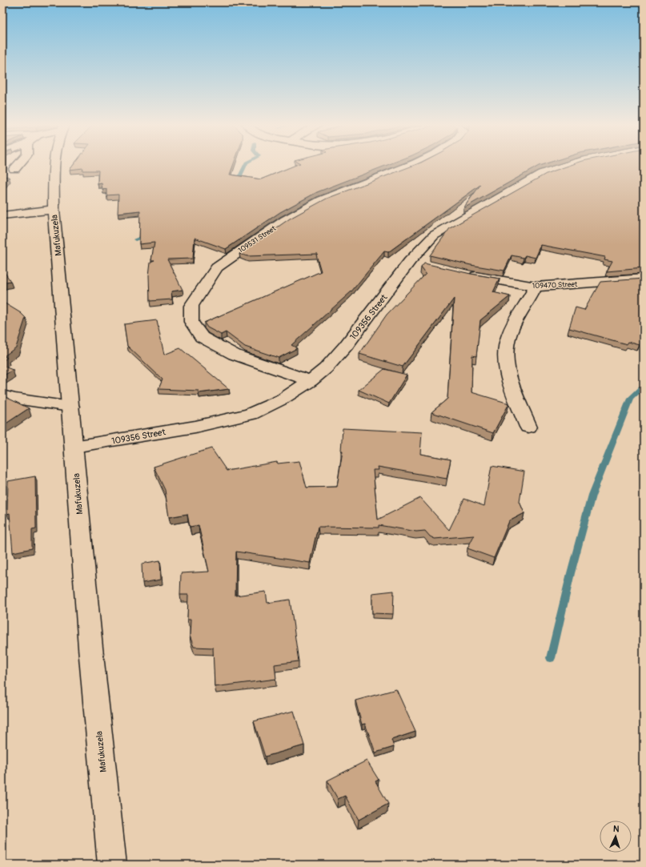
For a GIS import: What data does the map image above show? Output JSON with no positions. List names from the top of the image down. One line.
{"streets":{"street":["Mafukuzela","109531 Street","109470 Street","109356 Street"]},"crossings":[["Mafukuzela","109356 Street"],["109531 Street","109356 Street"]],"north":"top"}
